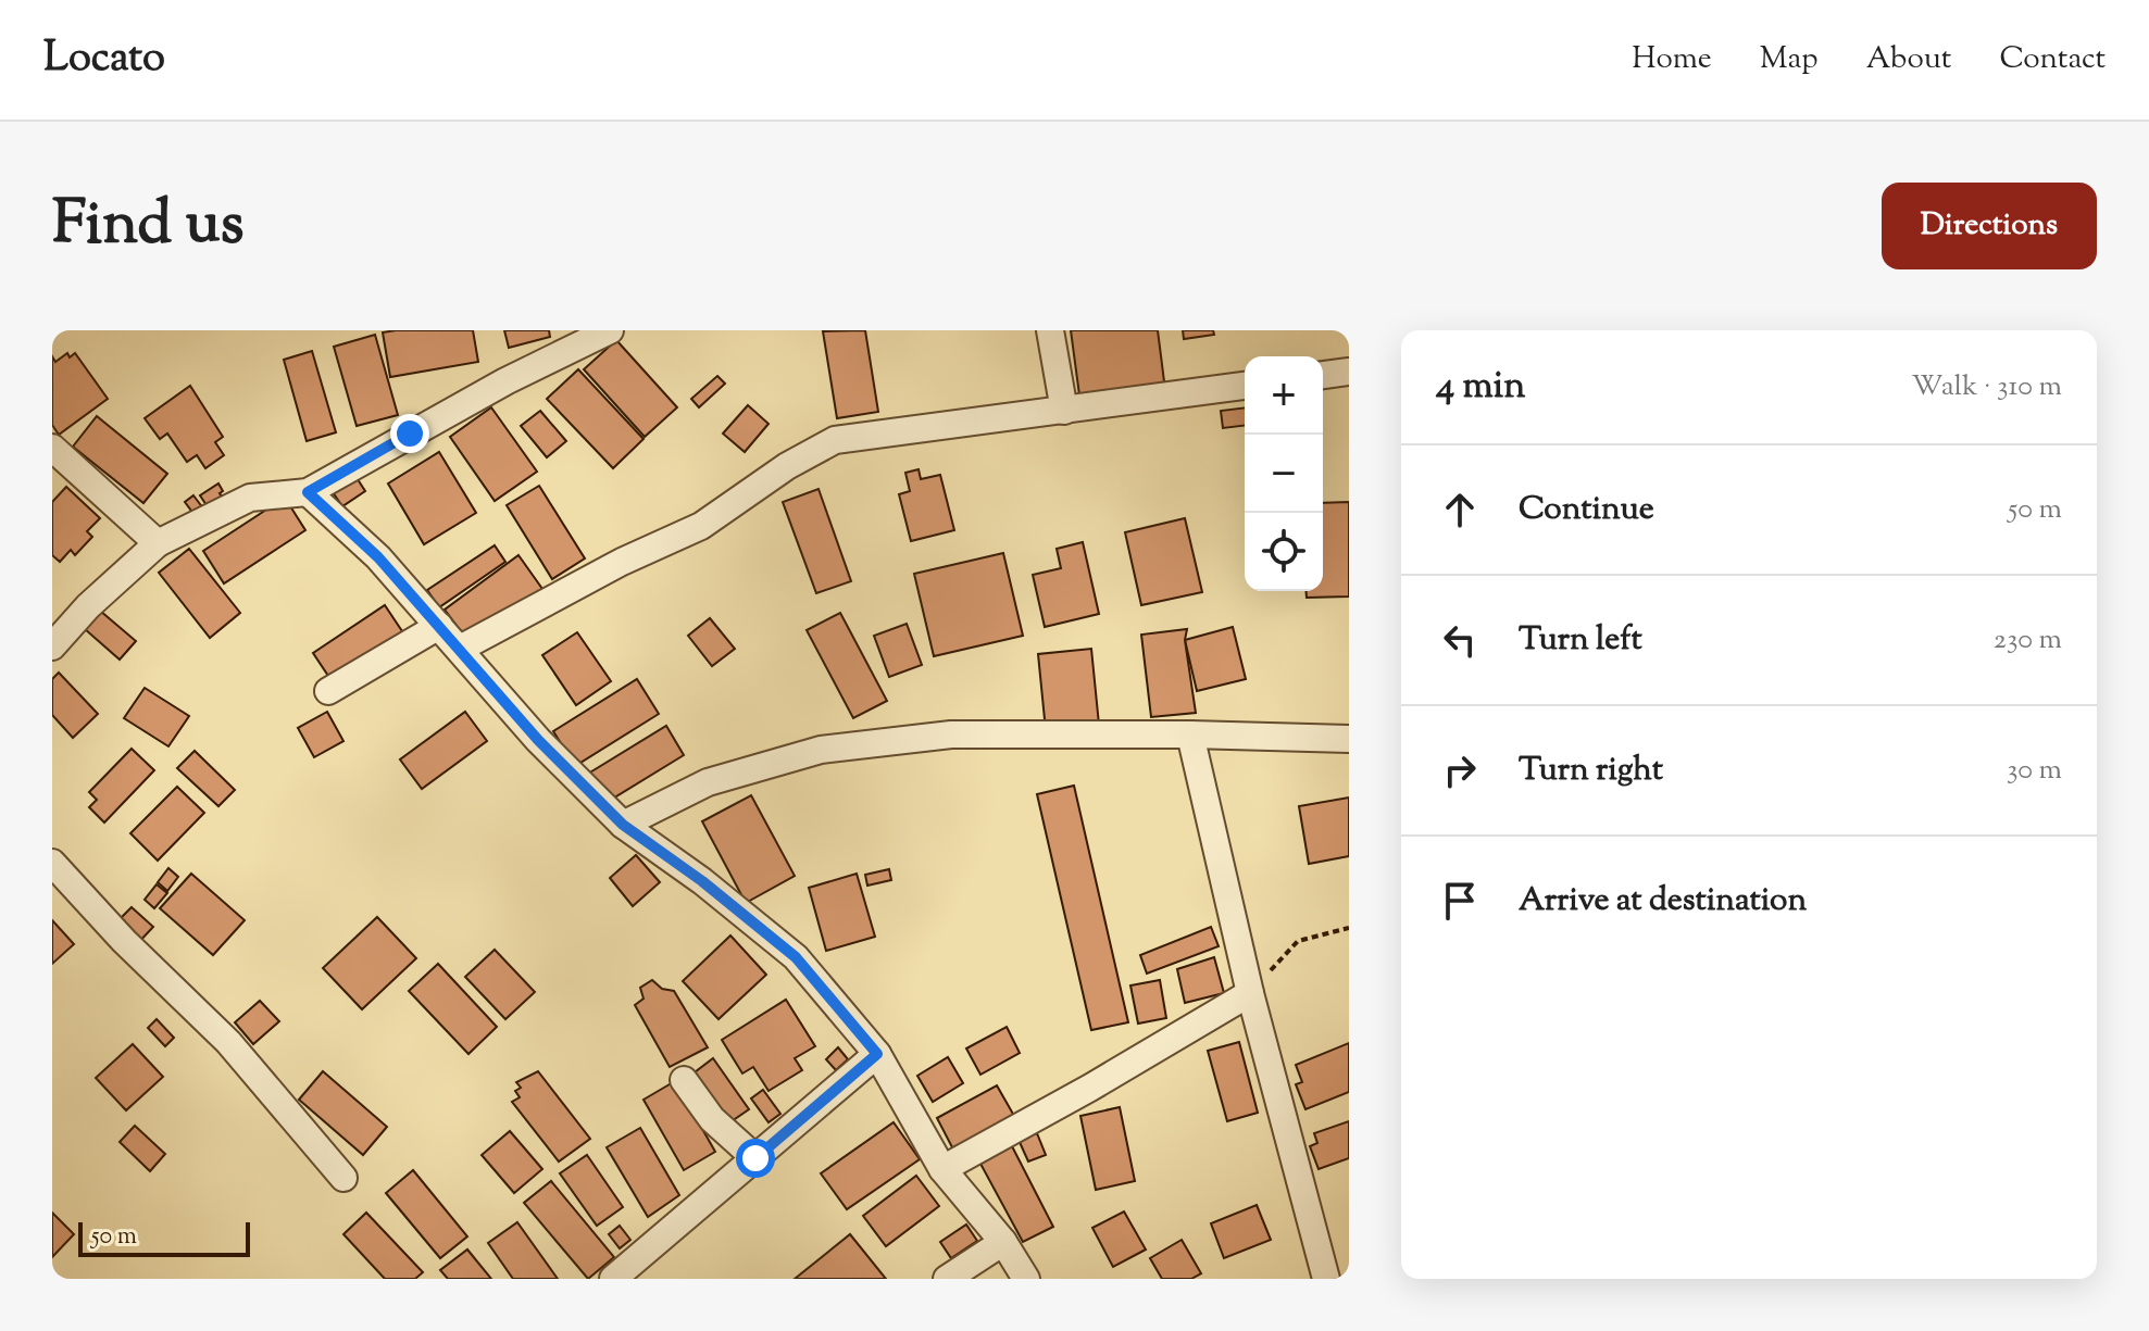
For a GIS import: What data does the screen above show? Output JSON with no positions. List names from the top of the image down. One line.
{"scale_bar":"50 m","page":{"header":"Locato","nav":["Home","Map","About","Contact"],"title":"Find us","buttons":"Directions","heading":["4 min","Walk · 310 m"],"map_buttons":["+","−"],"list":[["Continue","50 m"],["Turn left","230 m"],["Turn right","30 m"],"Arrive at destination"],"scale":"50 m"}}
